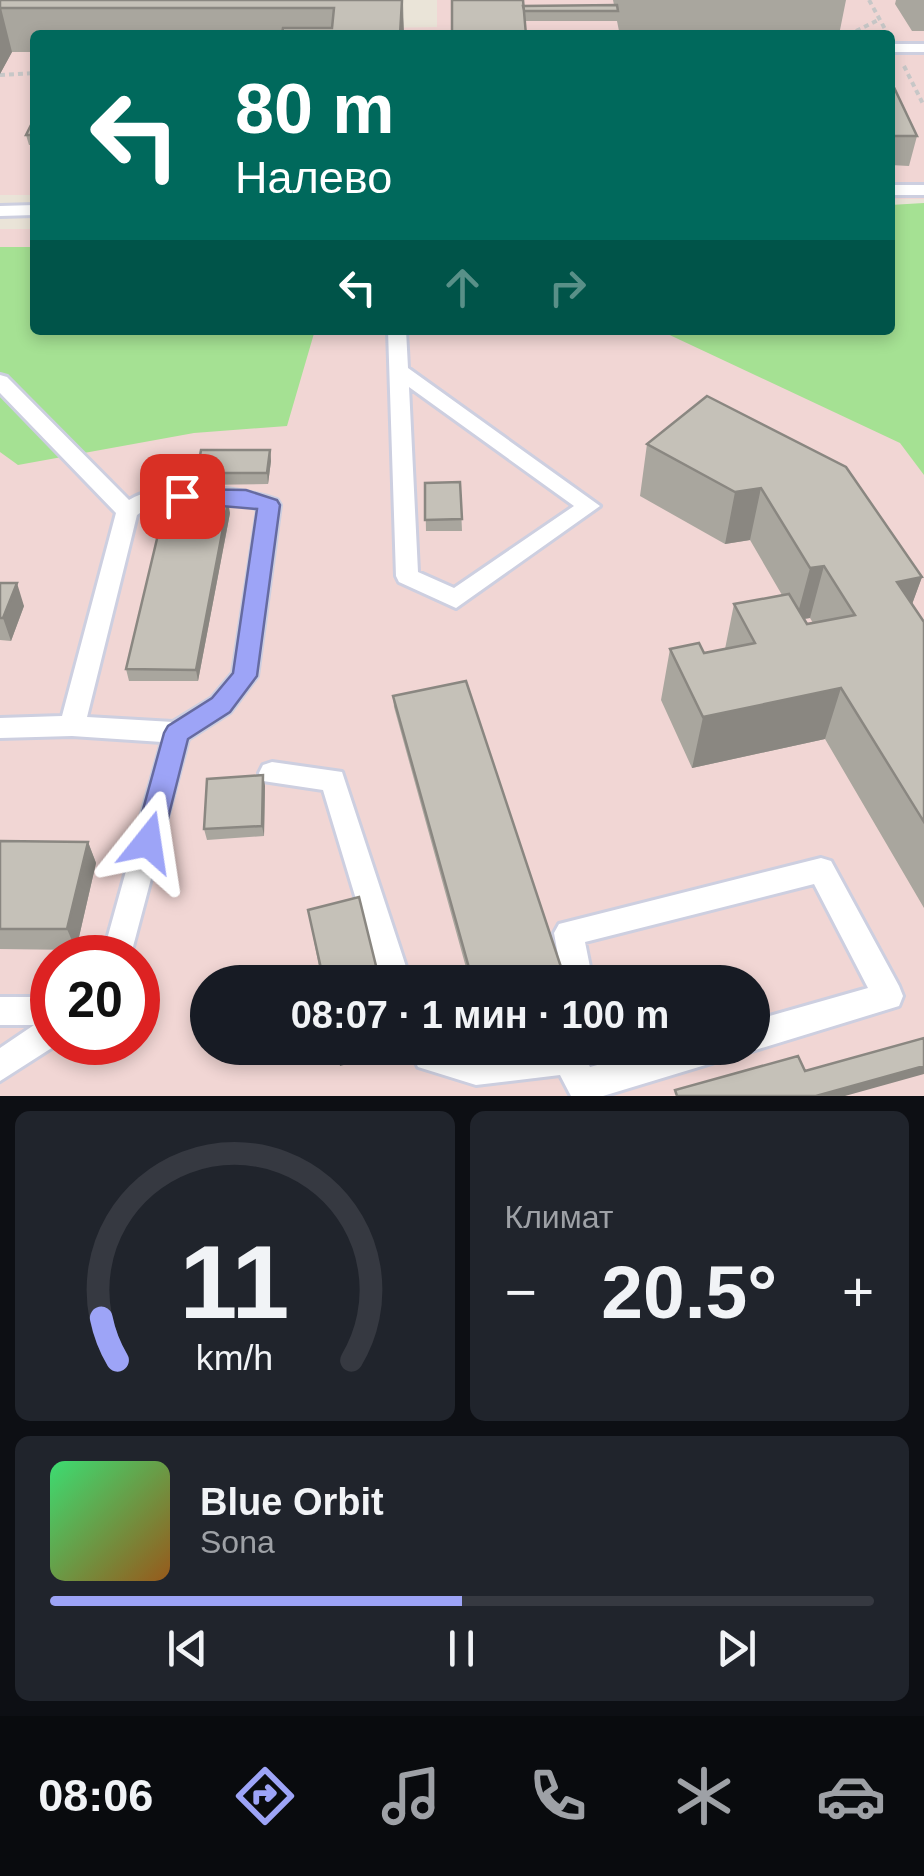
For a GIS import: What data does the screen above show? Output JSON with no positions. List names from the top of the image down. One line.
{"page":{"turn":["80 m","Налево"],"limit":"20","trip":"08:07 · 1 мин · 100 m","tile":"Климат","heat":["−","20.5°","+"],"song":["Blue Orbit","Sona"],"tabs":"08:06","gauge":["11","km/h"]}}
